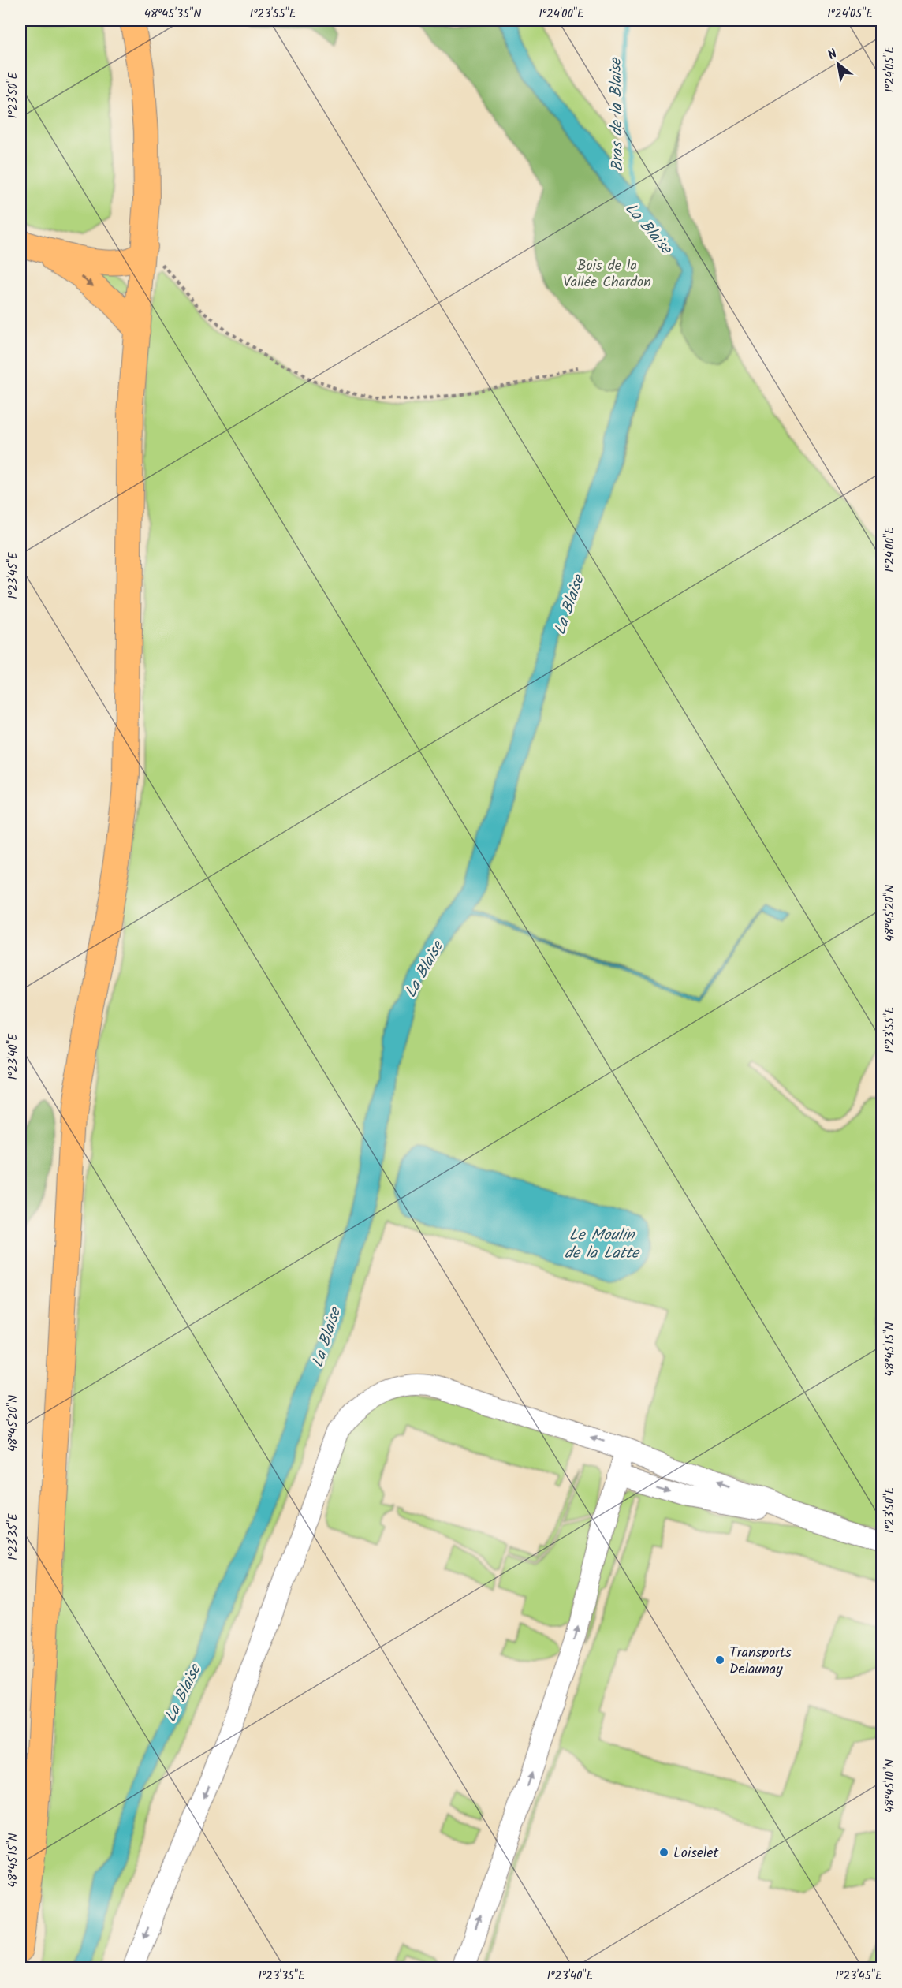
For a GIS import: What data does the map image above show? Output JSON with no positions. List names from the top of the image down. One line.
{"water":["Bras de la Blaise","La Blaise","Le Moulin de la Latte"],"parks":["Bois de la Vallée Chardon"],"places":["Transports Delaunay","Loiselet"],"north":"top left","coordinates":["48°45'35\"N","1°23'55\"E","1°24'00\"E","1°24'05\"E","1°23'50\"E","1°23'45\"E","48°45'20\"N","1°23'40\"E","48°45'15\"N","1°23'35\"E","48°45'10\"N"]}
